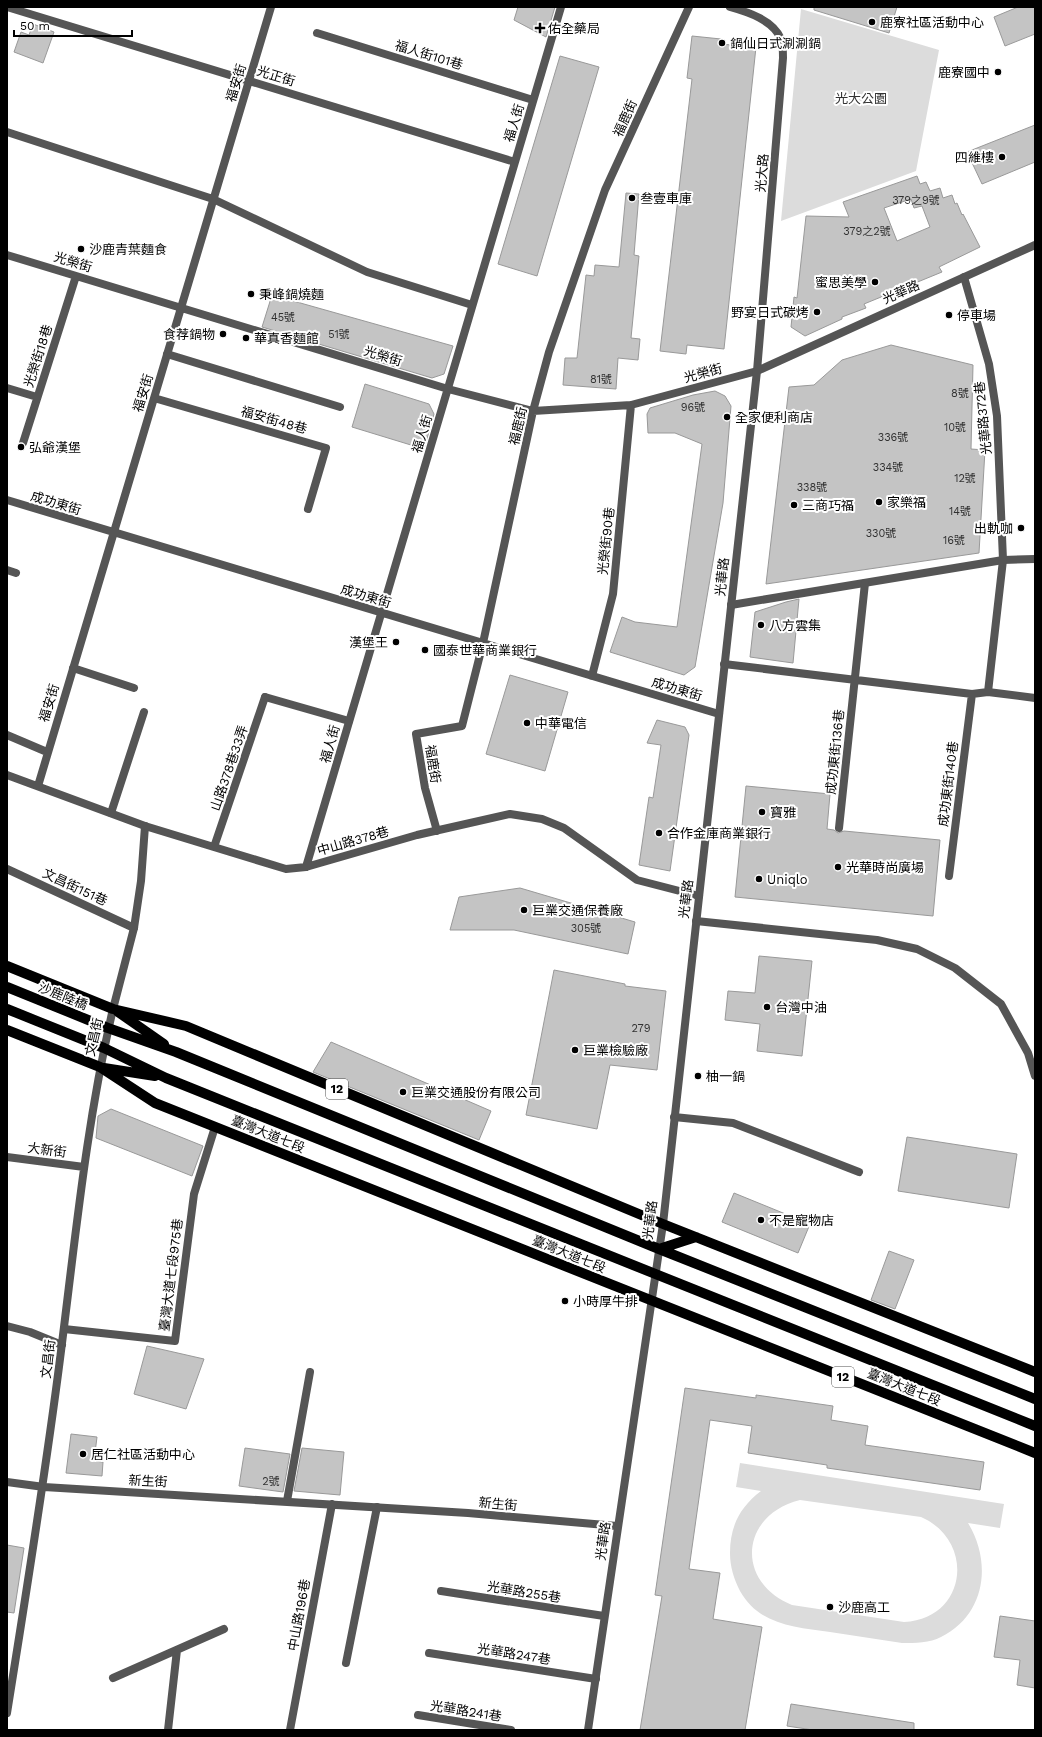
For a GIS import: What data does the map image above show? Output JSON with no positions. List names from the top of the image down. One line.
{"streets":{"main road":["沙鹿陸橋","12","臺灣大道七段"],"street":["福人街101巷","光正街","福安街","福鹿街","福人街","光大路","光榮街","光華路","光榮街18巷","光華路372巷","福安街48巷","成功東街","光榮街90巷","成功東街136巷","山路378巷33弄","成功東街140巷","中山路378巷","文昌街151巷","文昌街","大新街","臺灣大道七段975巷","新生街","光華路255巷","中山路196巷","光華路247巷","光華路241巷"]},"crossings":[["福人街101巷","福人街"],["光正街","福安街"],["光正街","福人街"],["福安街","光榮街"],["福安街","福安街48巷"],["福安街","成功東街"],["福安街","中山路378巷"],["福鹿街","光榮街"],["福鹿街","成功東街"],["福鹿街","中山路378巷"],["福人街","光榮街"],["福人街","成功東街"],["福人街","山路378巷33弄"],["福人街","中山路378巷"],["光大路","光榮街"],["光大路","光華路"],["光榮街","光華路"],["光榮街","光榮街18巷"],["光榮街","光榮街90巷"],["光華路","光華路372巷"],["光華路","成功東街"],["光華路","中山路378巷"],["光華路","12"],["光華路","臺灣大道七段"],["光華路","新生街"],["光華路","光華路255巷"],["光華路","光華路247巷"],["成功東街","光榮街90巷"],["山路378巷33弄","中山路378巷"],["中山路378巷","文昌街"],["文昌街151巷","文昌街"],["沙鹿陸橋","文昌街"],["沙鹿陸橋","12"],["文昌街","12"],["文昌街","臺灣大道七段"],["文昌街","大新街"],["文昌街","臺灣大道七段975巷"],["文昌街","新生街"],["12","臺灣大道七段"],["臺灣大道七段","臺灣大道七段975巷"],["新生街","中山路196巷"]],"parks":["光大公園"],"places":{"other":["鹿寮社區活動中心","鍋仙日式涮涮鍋","鹿寮國中","四維樓","叁壹車庫","沙鹿青葉麵食","蜜思美學","秉峰鍋燒麵","野宴日式碳烤","停車場","食荐鍋物","華真香麵館","全家便利商店","弘爺漢堡","家樂福","三商巧福","出軌咖","八方雲集","漢堡王","國泰世華商業銀行","中華電信","寶雅","合作金庫商業銀行","光華時尚廣場","Uniqlo","巨業交通保養廠","台灣中油","巨業檢驗廠","柚一鍋","巨業交通股份有限公司","不是寵物店","小時厚牛排","居仁社區活動中心","沙鹿高工"],"health":["佑全藥局"]},"house_numbers":["379之9號","379之2號","45號","51號","81號","8號","96號","10號","336號","334號","12號","338號","14號","330號","16號","305號","279","2號"],"scale_bar":"50 m"}
